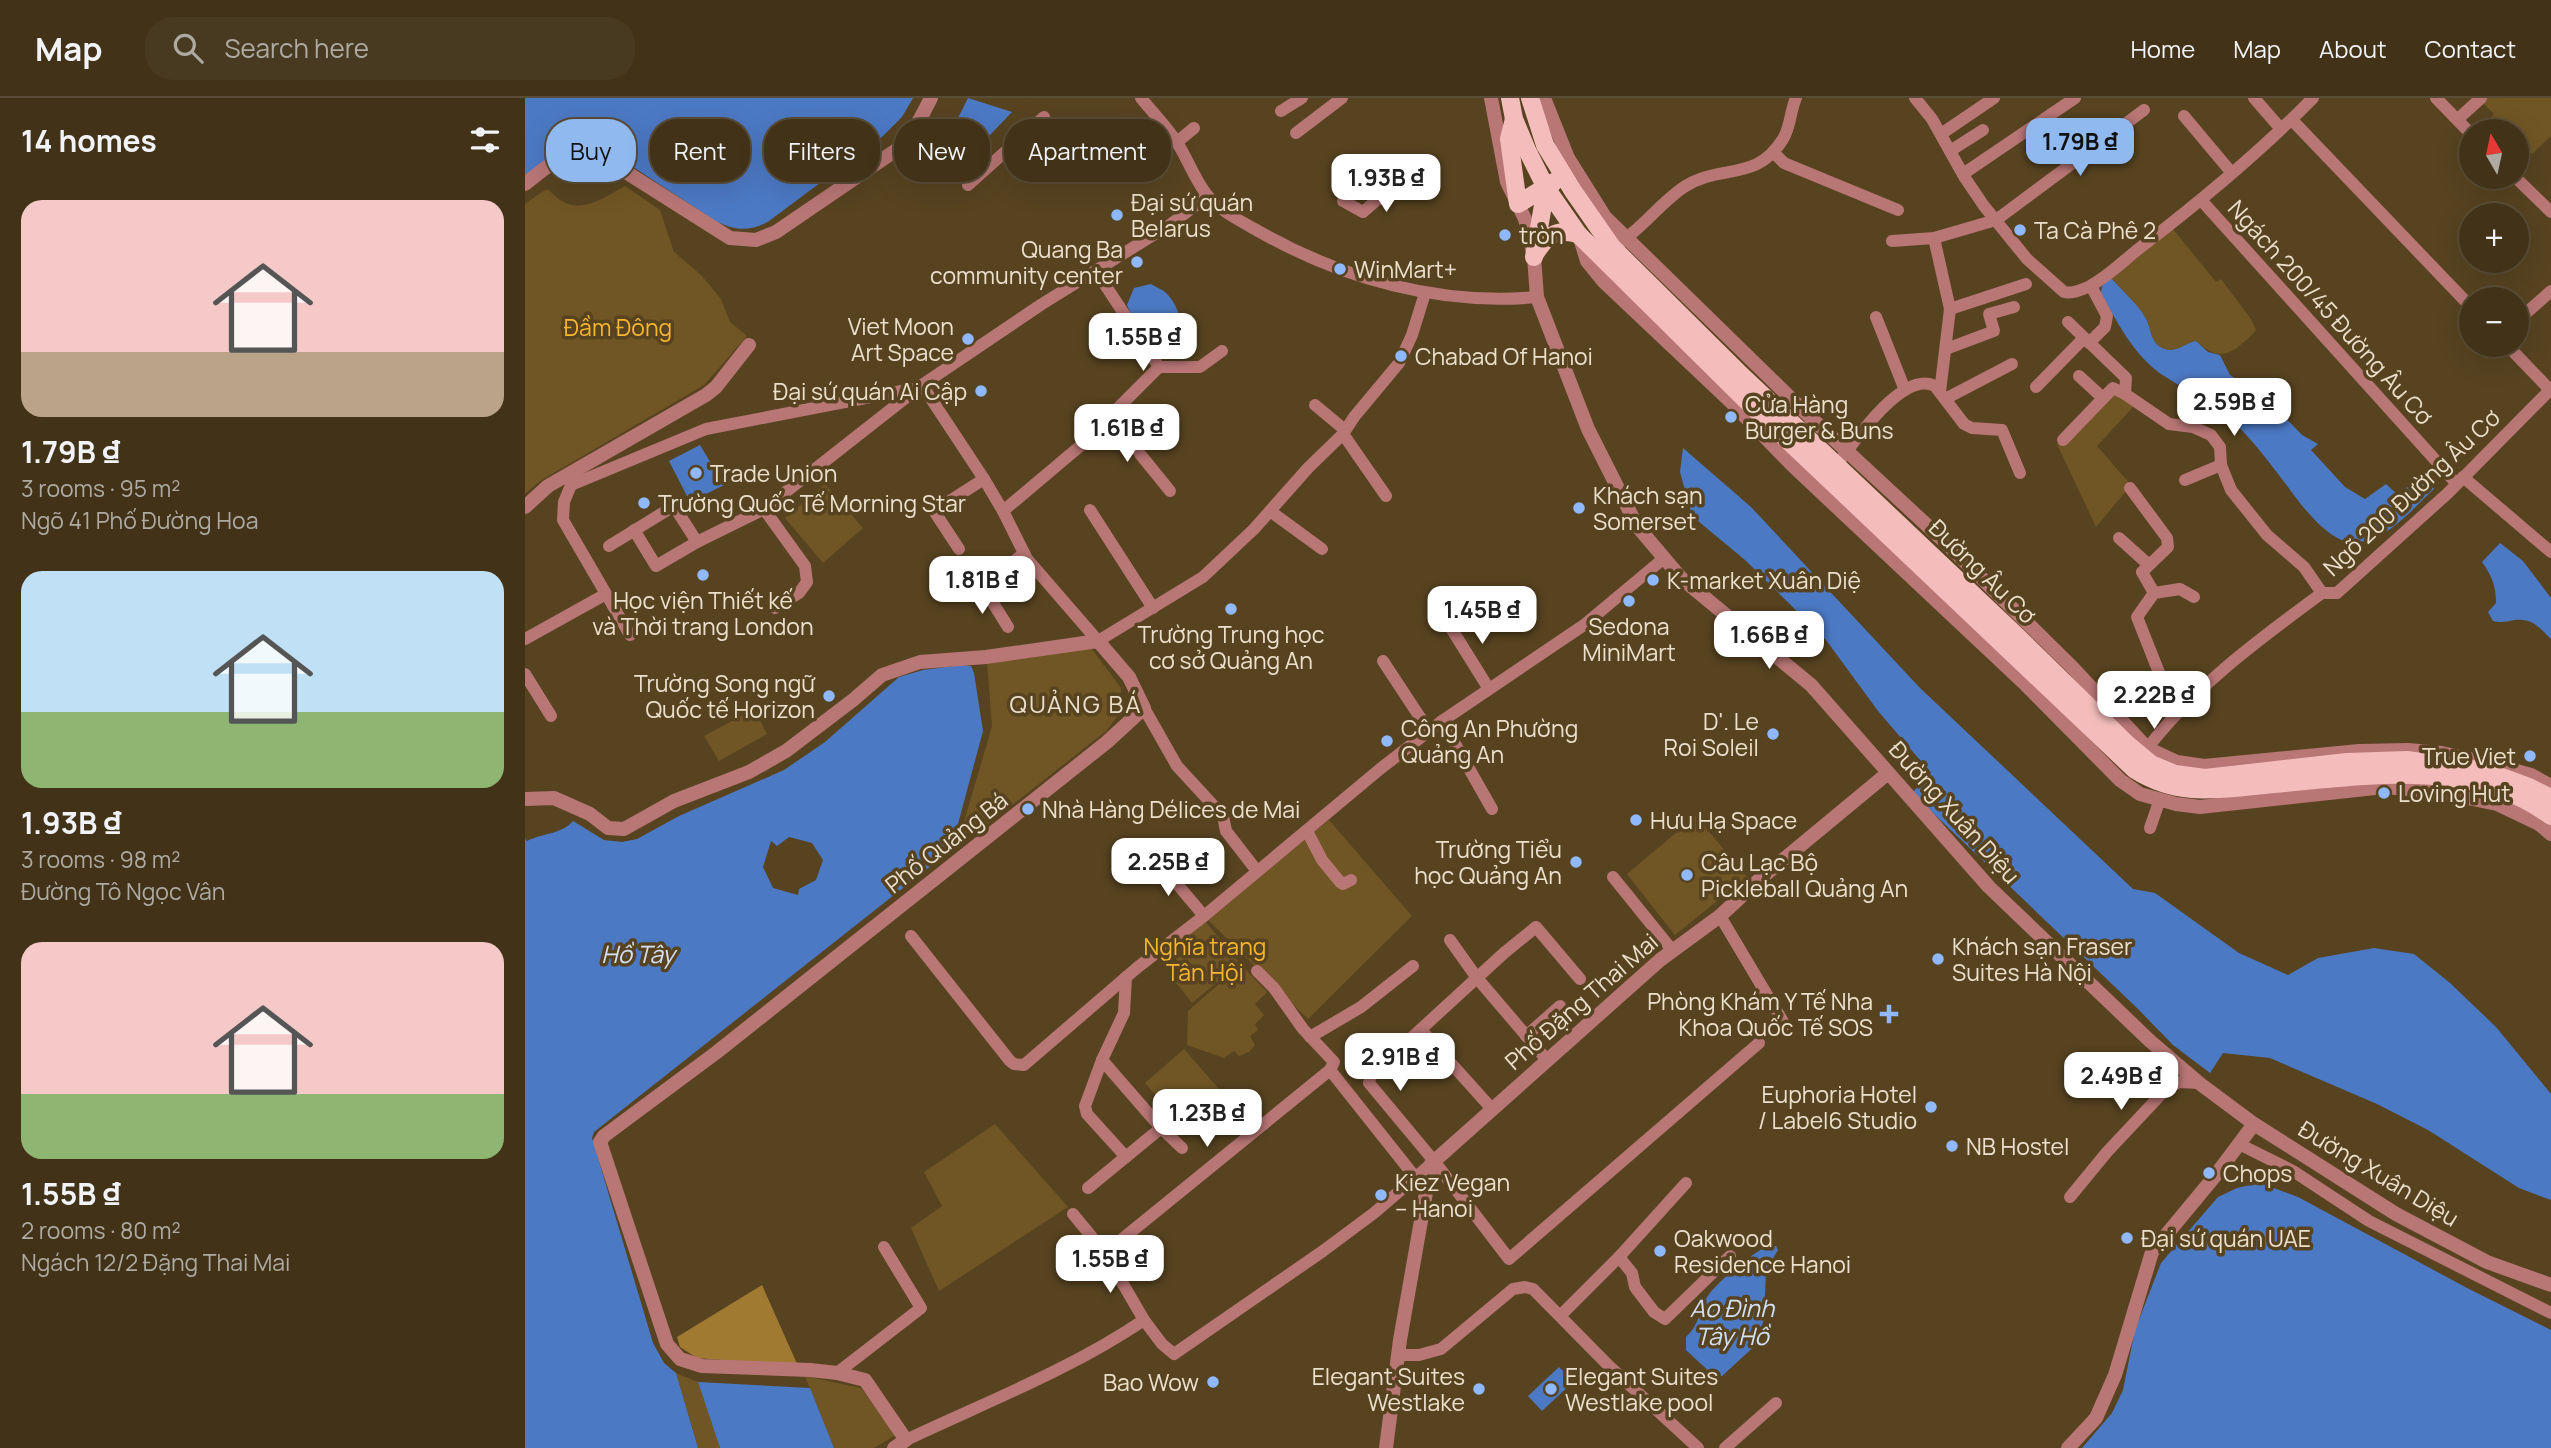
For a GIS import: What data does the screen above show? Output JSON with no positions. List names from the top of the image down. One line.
{"streets":{"main road":["Đường Âu Cơ"],"street":["Ngách 200/45 Đường Âu Cơ","Ngõ 200 Đường Âu Cơ","Đường Xuân Diệu","Phố Quảng Bá","Phố Đặng Thai Mai"]},"crossings":[["Ngách 200/45 Đường Âu Cơ","Ngõ 200 Đường Âu Cơ"],["Ngõ 200 Đường Âu Cơ","Đường Âu Cơ"],["Đường Xuân Diệu","Phố Đặng Thai Mai"]],"districts":["QUẢNG BÁ"],"water":["Hồ Tây","Ao Đình Tây Hồ"],"parks":["Đầm Đông","Nghĩa trang Tân Hội"],"places":{"other":["Đại sứ quán Belarus","Ta Cà Phê 2","tròn","Quang Ba community center","WinMart+","Viet Moon Art Space","Chabad Of Hanoi","Đại sứ quán Ai Cập","Cửa Hàng Burger & Buns","Trade Union","Trường Quốc Tế Morning Star","Khách sạn Somerset","Học viện Thiết kế và Thời trang London","K-market Xuân Diệ","Sedona MiniMart","Trường Trung học cơ sở Quảng An","Trường Song ngữ Quốc tế Horizon","D'. Le Roi Soleil","Công An Phường Quảng An","True Viet","Loving Hut","Nhà Hàng Délices de Mai","Hưu Hạ Space","Trường Tiểu học Quảng An","Câu Lạc Bộ Pickleball Quảng An","Khách sạn Fraser Suites Hà Nội","Euphoria Hotel / Label6 Studio","NB Hostel","Chops","Kiez Vegan – Hanoi","Đại sứ quán UAE","Oakwood Residence Hanoi","Bao Wow","Elegant Suites Westlake","Elegant Suites Westlake pool"],"health":["Phòng Khám Y Tế Nha Khoa Quốc Tế SOS"]},"north":"top","page":{"header":"Map","search":"Search here","nav":["Home","Map","About","Contact"],"heading":"14 homes","price":["1.79B ₫","1.93B ₫","1.55B ₫","2.59B ₫","1.61B ₫","1.81B ₫","1.45B ₫","1.66B ₫","2.22B ₫","2.25B ₫","2.91B ₫","2.49B ₫","1.23B ₫","1.55B ₫"],"map_buttons":["+","−"],"chip":["Buy","Rent","Filters","New","Apartment"],"list":[{"name":"1.79B ₫","note":"3 rooms · 95 m² · Ngõ 41 Phố Đường Hoa"},{"name":"1.93B ₫","note":"3 rooms · 98 m² · Đường Tô Ngọc Vân"},{"name":"1.55B ₫","note":"2 rooms · 80 m² · Ngách 12/2 Đặng Thai Mai"}]}}
